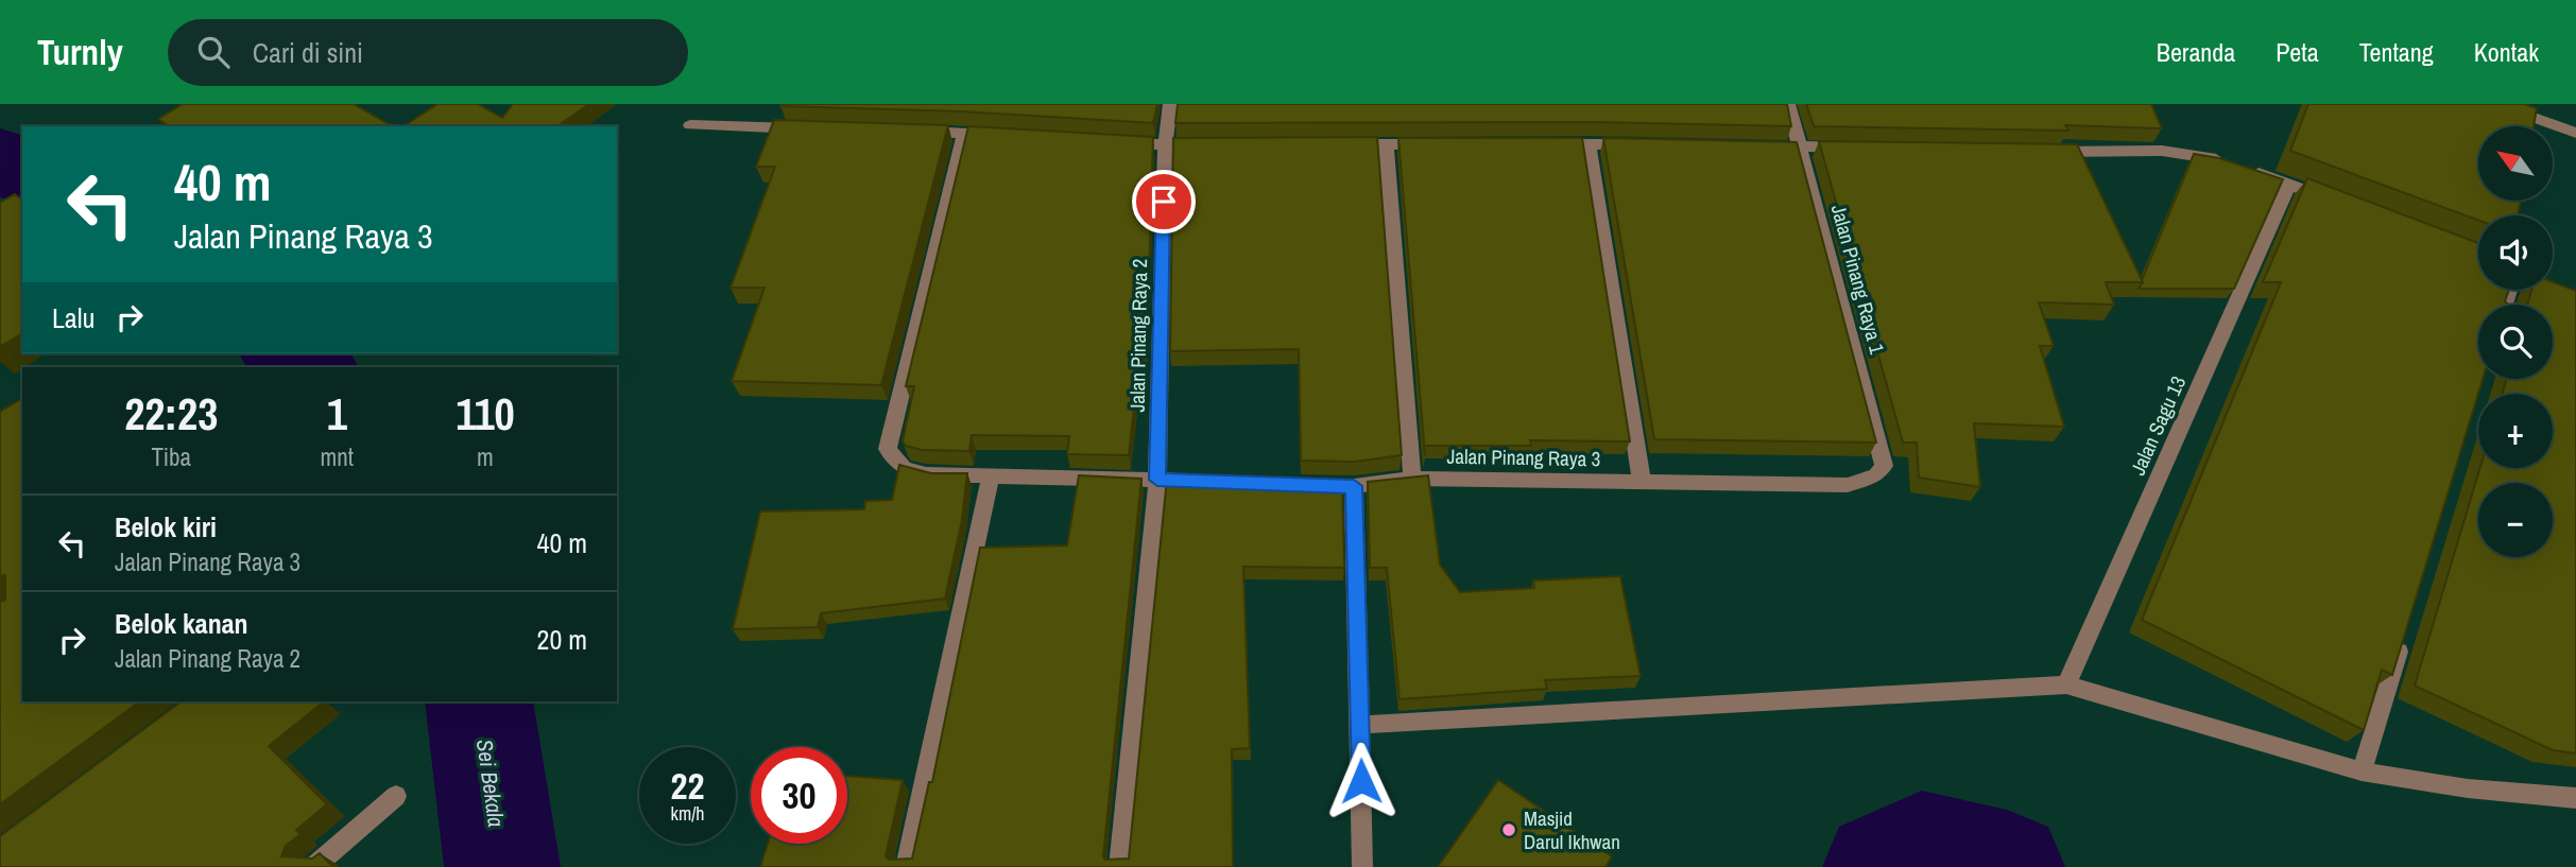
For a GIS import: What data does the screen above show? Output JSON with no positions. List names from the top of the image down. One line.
{"streets":{"street":["Jalan Pinang Raya 1","Jalan Pinang Raya 2","Jalan Sagu 13","Jalan Pinang Raya 3"]},"crossings":[["Jalan Pinang Raya 1","Jalan Pinang Raya 3"]],"water":["Sei Bekala"],"places":["Masjid Darul Ikhwan"],"north":"top left","page":{"header":"Turnly","search":"Cari di sini","nav":["Beranda","Peta","Tentang","Kontak"],"map_buttons":["+","−"],"turn":["40 m","Jalan Pinang Raya 3"],"then":"Lalu","eta":["22:23","Tiba","1","mnt","110","m"],"list":[{"name":"Belok kiri","note":"Jalan Pinang Raya 3","value":"40 m"},{"name":"Belok kanan","note":"Jalan Pinang Raya 2","value":"20 m"}],"speed":"22 km/h","limit":"30"}}
